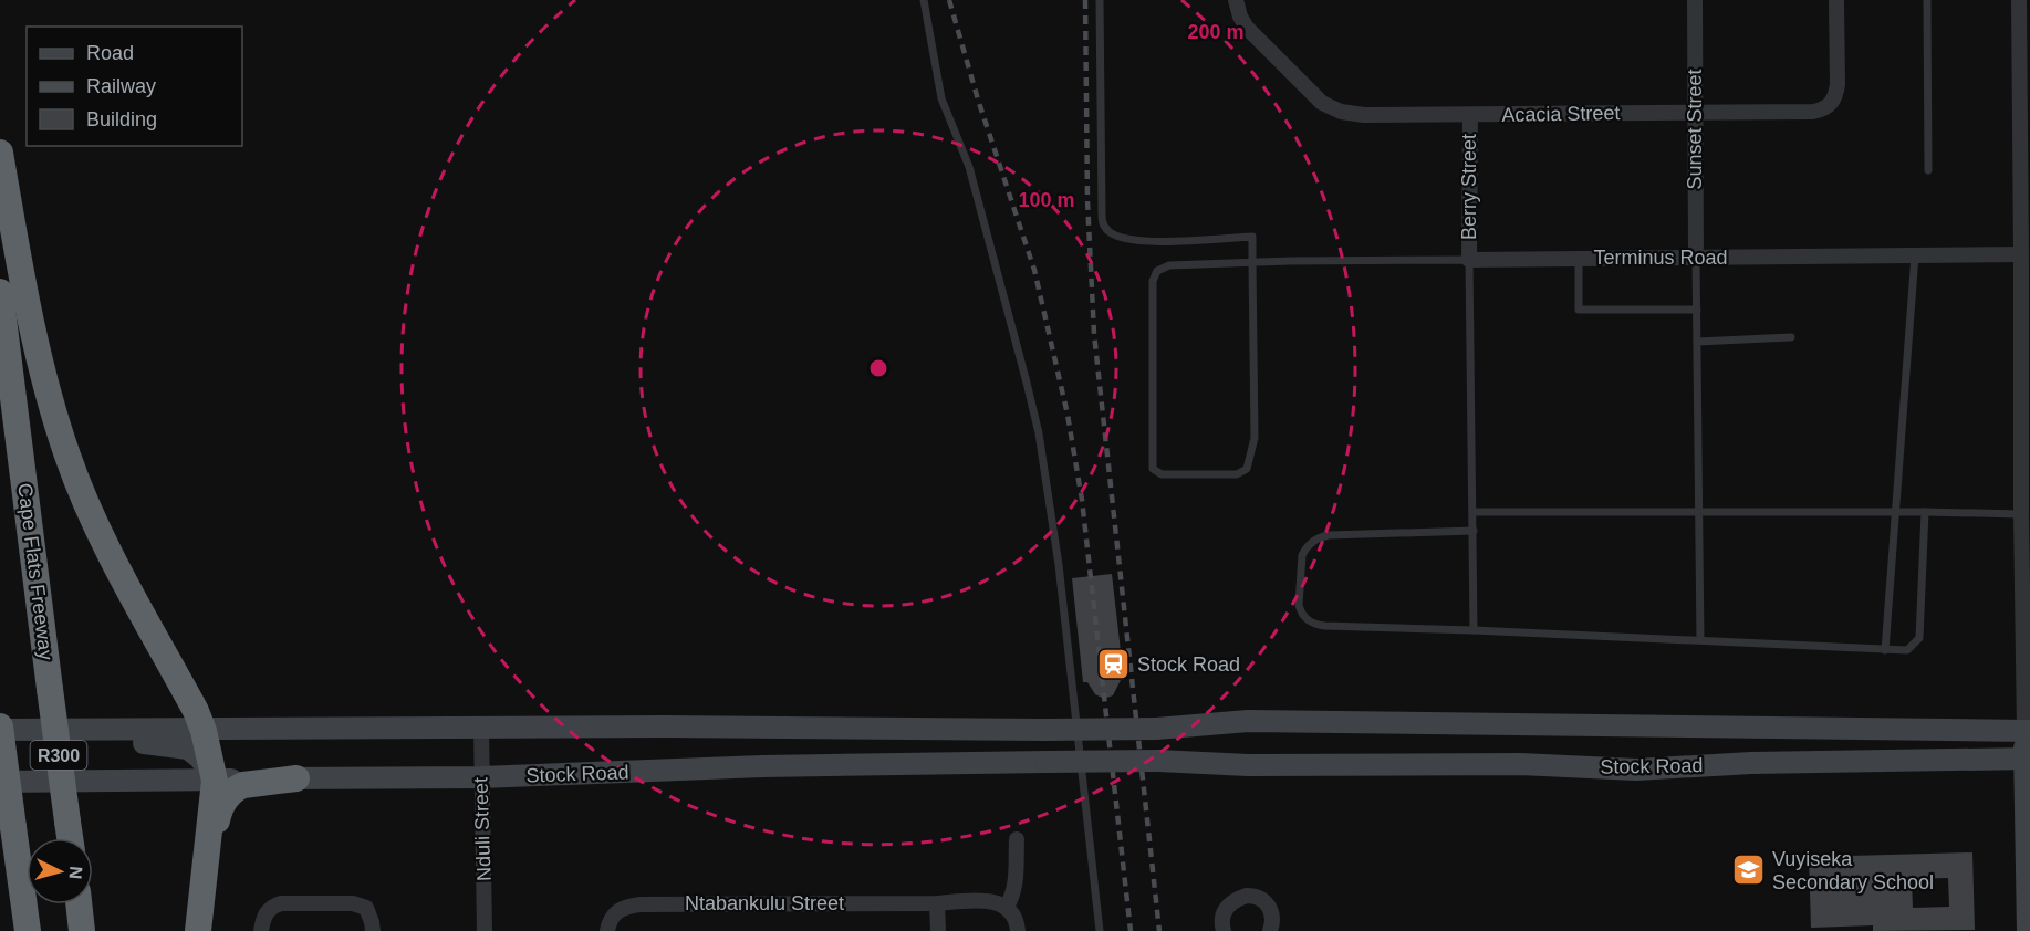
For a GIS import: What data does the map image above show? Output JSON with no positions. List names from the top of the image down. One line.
{"streets":{"highway":["Cape Flats Freeway","R300"],"main road":["Stock Road"],"street":["Acacia Street","Sunset Street","Berry Street","Terminus Road","Nduli Street","Ntabankulu Street"]},"crossings":[["Acacia Street","Sunset Street"],["Acacia Street","Berry Street"],["Sunset Street","Terminus Road"],["Berry Street","Terminus Road"],["R300","Stock Road"],["Stock Road","Nduli Street"]],"places":{"station":["Stock Road"],"school or university":["Vuyiseka Secondary School"]},"legend":["Road","Railway","Building"],"north":"right","rings":["200 m","100 m"]}
